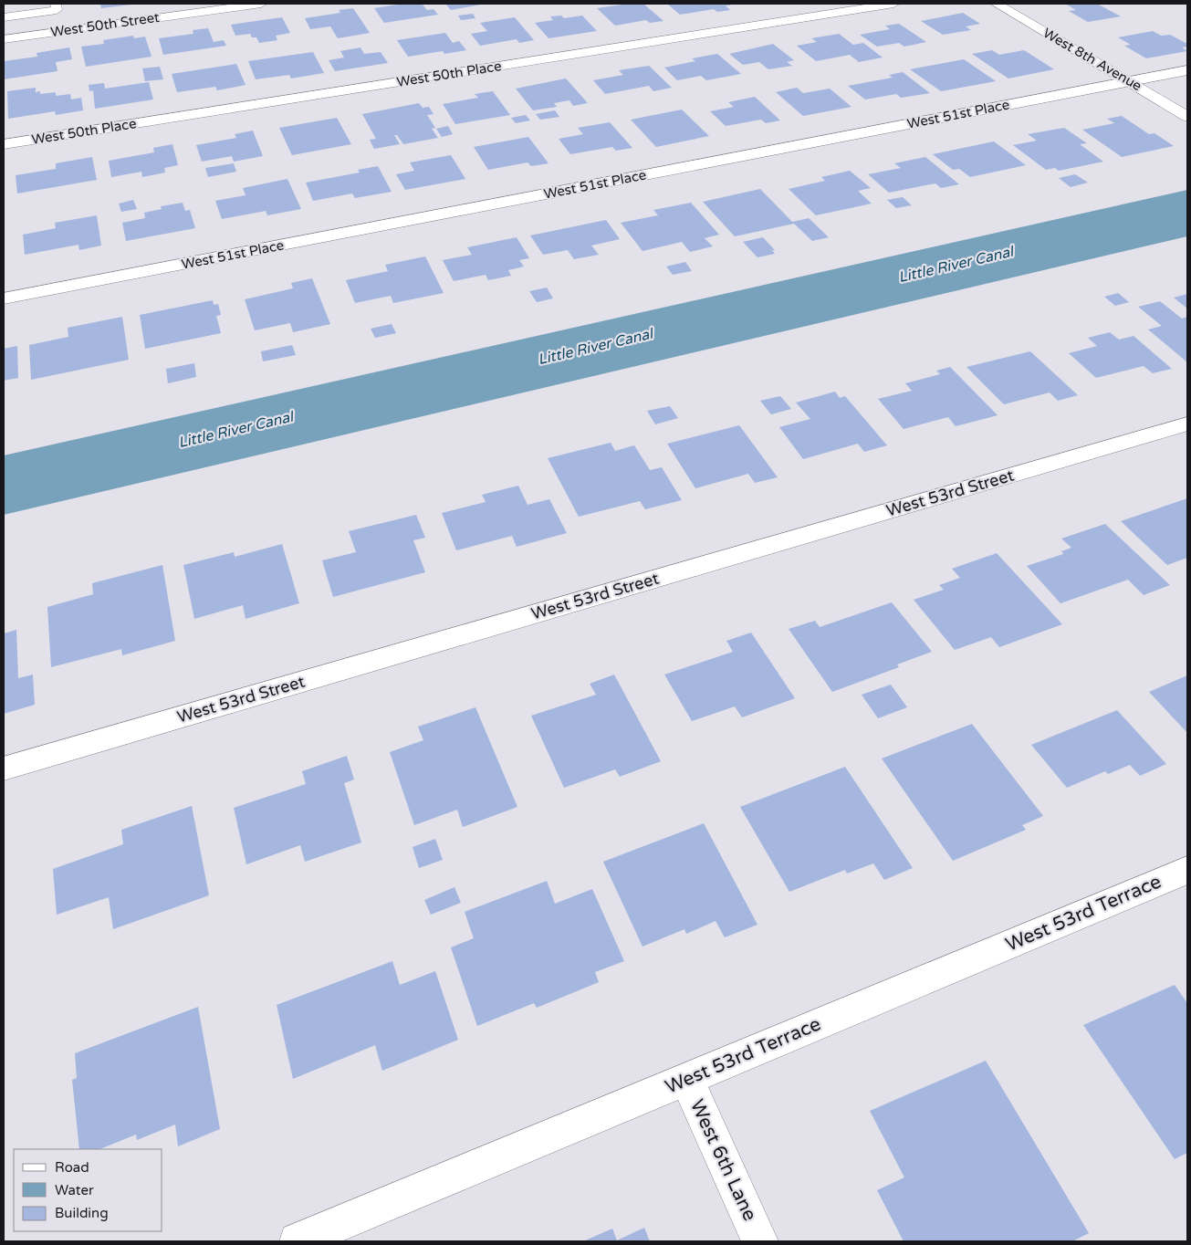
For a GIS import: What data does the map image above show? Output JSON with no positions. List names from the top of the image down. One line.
{"streets":{"street":["West 50th Street","West 8th Avenue","West 50th Place","West 51st Place","West 53rd Street","West 53rd Terrace","West 6th Lane"]},"crossings":[["West 8th Avenue","West 51st Place"],["West 53rd Terrace","West 6th Lane"]],"water":["Little River Canal"],"legend":["Road","Water","Building"]}
